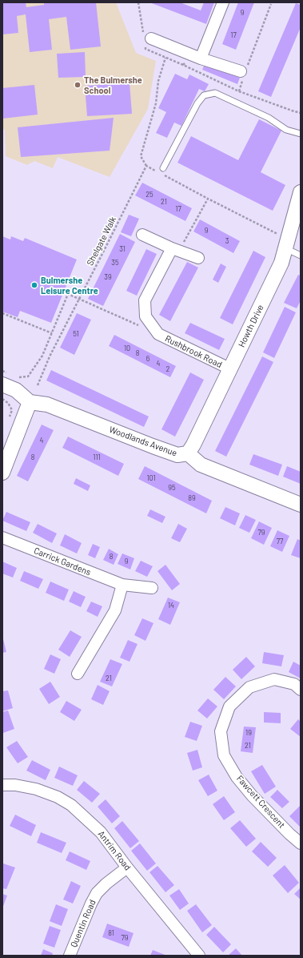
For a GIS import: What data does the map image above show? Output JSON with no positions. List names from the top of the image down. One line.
{"streets":{"street":["Howth Drive","Rushbrook Road","Woodlands Avenue","Carrick Gardens","Fawcett Crescent","Antrim Road","Quentin Road"],"path":["Shelgate Walk"]},"crossings":[["Howth Drive","Rushbrook Road"],["Howth Drive","Woodlands Avenue"],["Antrim Road","Quentin Road"]],"places":["The Bulmershe School","Bulmershe Leisure Centre"],"house_numbers":["9","17","25","21","17","9","3","31","35","39","51","10","8","6","4","2","4","8","111","101","95","89","79","77","8","9","14","21","19","21","81","79"]}
